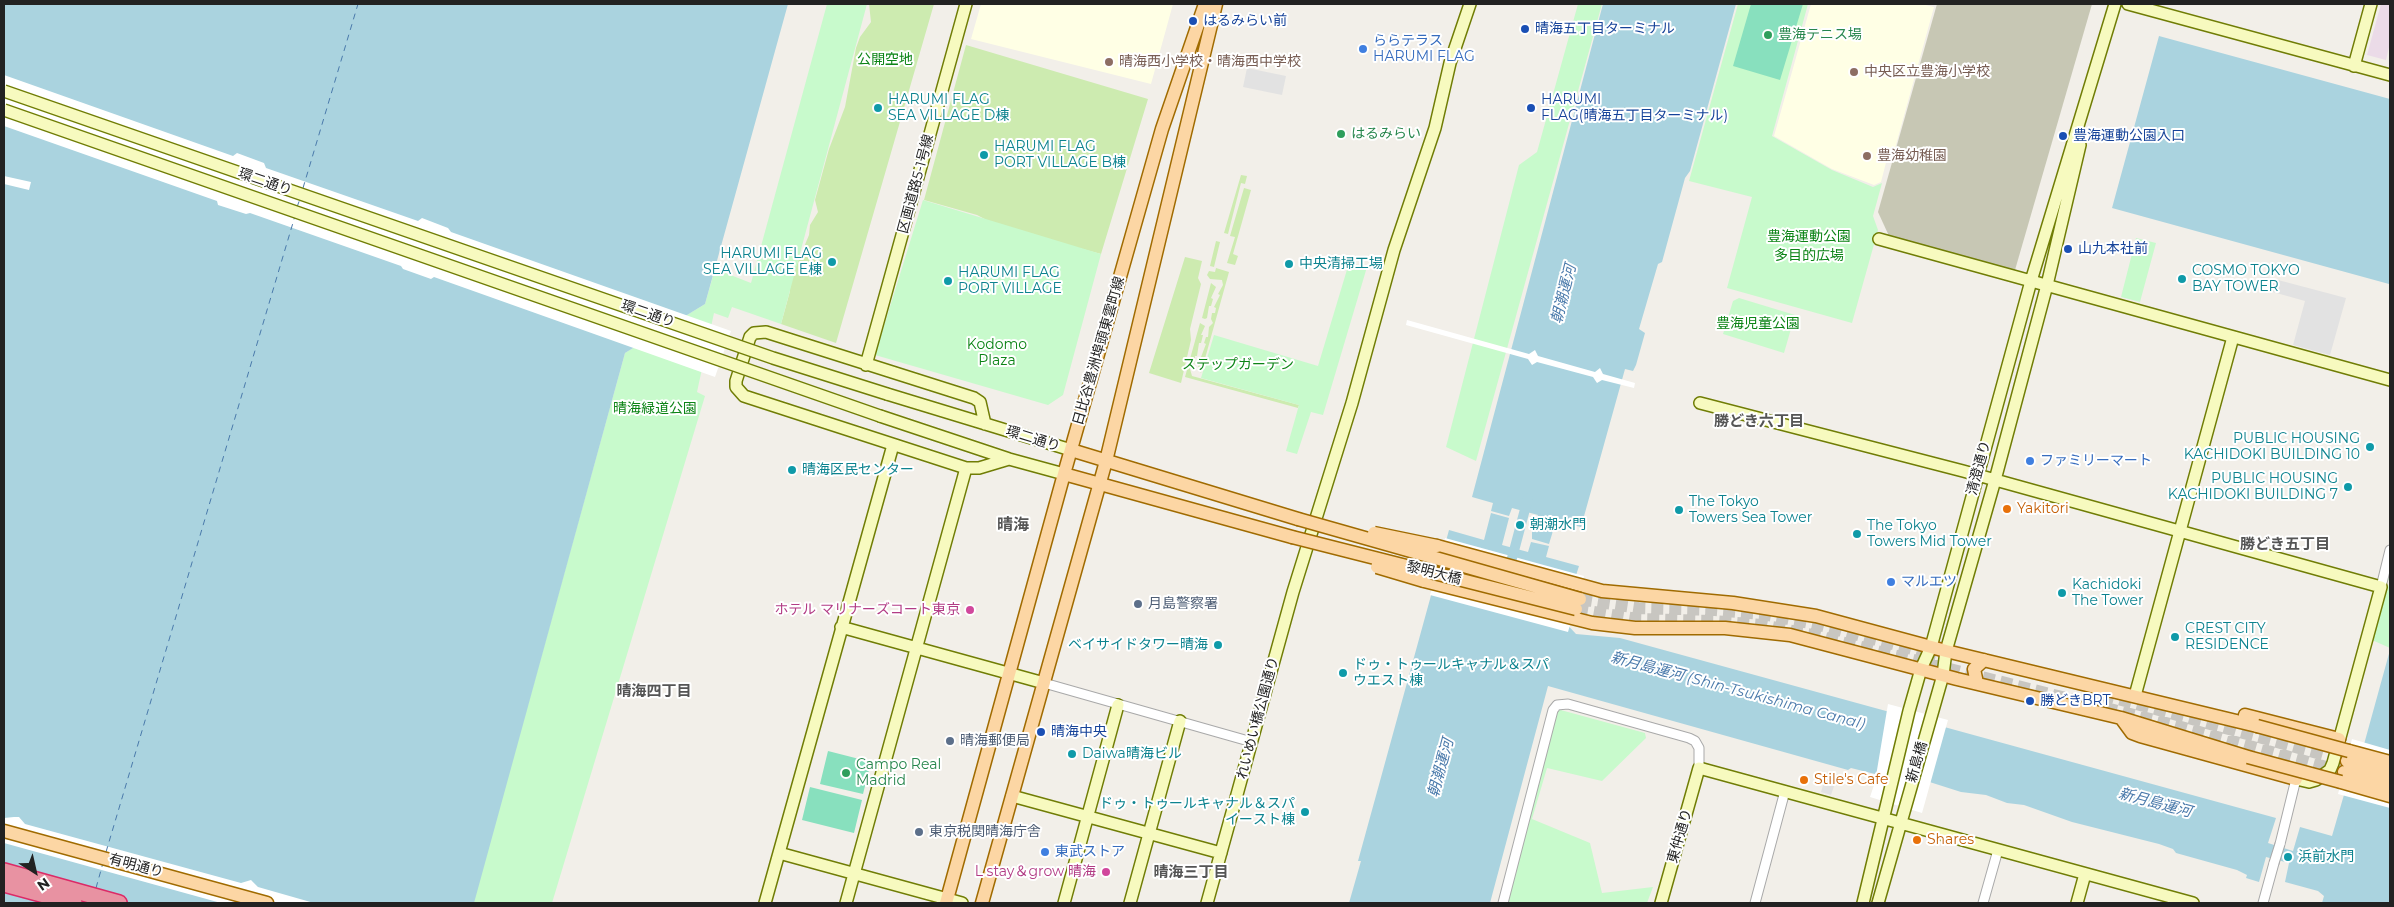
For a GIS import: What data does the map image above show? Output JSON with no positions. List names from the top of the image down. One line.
{"streets":{"main road":["環二通り","日比谷豊洲埠頭東雲町線","黎明大橋","有明通り"],"street":["区画道路5-1号線","清澄通り","れいめい橋公園通り","新島橋","東仲通り"]},"crossings":[["環二通り","日比谷豊洲埠頭東雲町線"],["環二通り","黎明大橋"],["清澄通り","新島橋"]],"districts":["勝どき六丁目","晴海","勝どき五丁目","晴海四丁目","晴海三丁目"],"water":["朝潮運河","新月島運河 (Shin-Tsukishima Canal)","新月島運河"],"parks":["公開空地","豊海運動公園","多目的広場","豊海児童公園","Kodomo Plaza","ステップガーデン","晴海緑道公園"],"places":["はるみらい前","晴海五丁目ターミナル","豊海テニス場","ららテラス HARUMI FLAG","晴海西小学校・晴海西中学校","中央区立豊海小学校","HARUMI FLAG SEA VILLAGE D棟","HARUMI FLAG(晴海五丁目ターミナル)","はるみらい","豊海運動公園入口","HARUMI FLAG PORT VILLAGE B棟","豊海幼稚園","山九本社前","HARUMI FLAG SEA VILLAGE E棟","中央清掃工場","COSMO TOKYO BAY TOWER","HARUMI FLAG PORT VILLAGE","PUBLIC HOUSING KACHIDOKI BUILDING 10","ファミリーマート","晴海区民センター","PUBLIC HOUSING KACHIDOKI BUILDING 7","Yakitori","The Tokyo Towers Sea Tower","朝潮水門","The Tokyo Towers Mid Tower","マルエツ","Kachidoki The Tower","月島警察署","ホテル マリナーズコート東京","CREST CITY RESIDENCE","ベイサイドタワー晴海","ドゥ・トゥールキャナル＆スパ ウエスト棟","勝どきBRT","晴海中央","晴海郵便局","Daiwa晴海ビル","Campo Real Madrid","Stile's Cafe","ドゥ・トゥールキャナル＆スパ イースト棟","東京税関晴海庁舎","Shares","東武ストア","浜前水門","L stay＆grow 晴海"],"north":"bottom right"}
